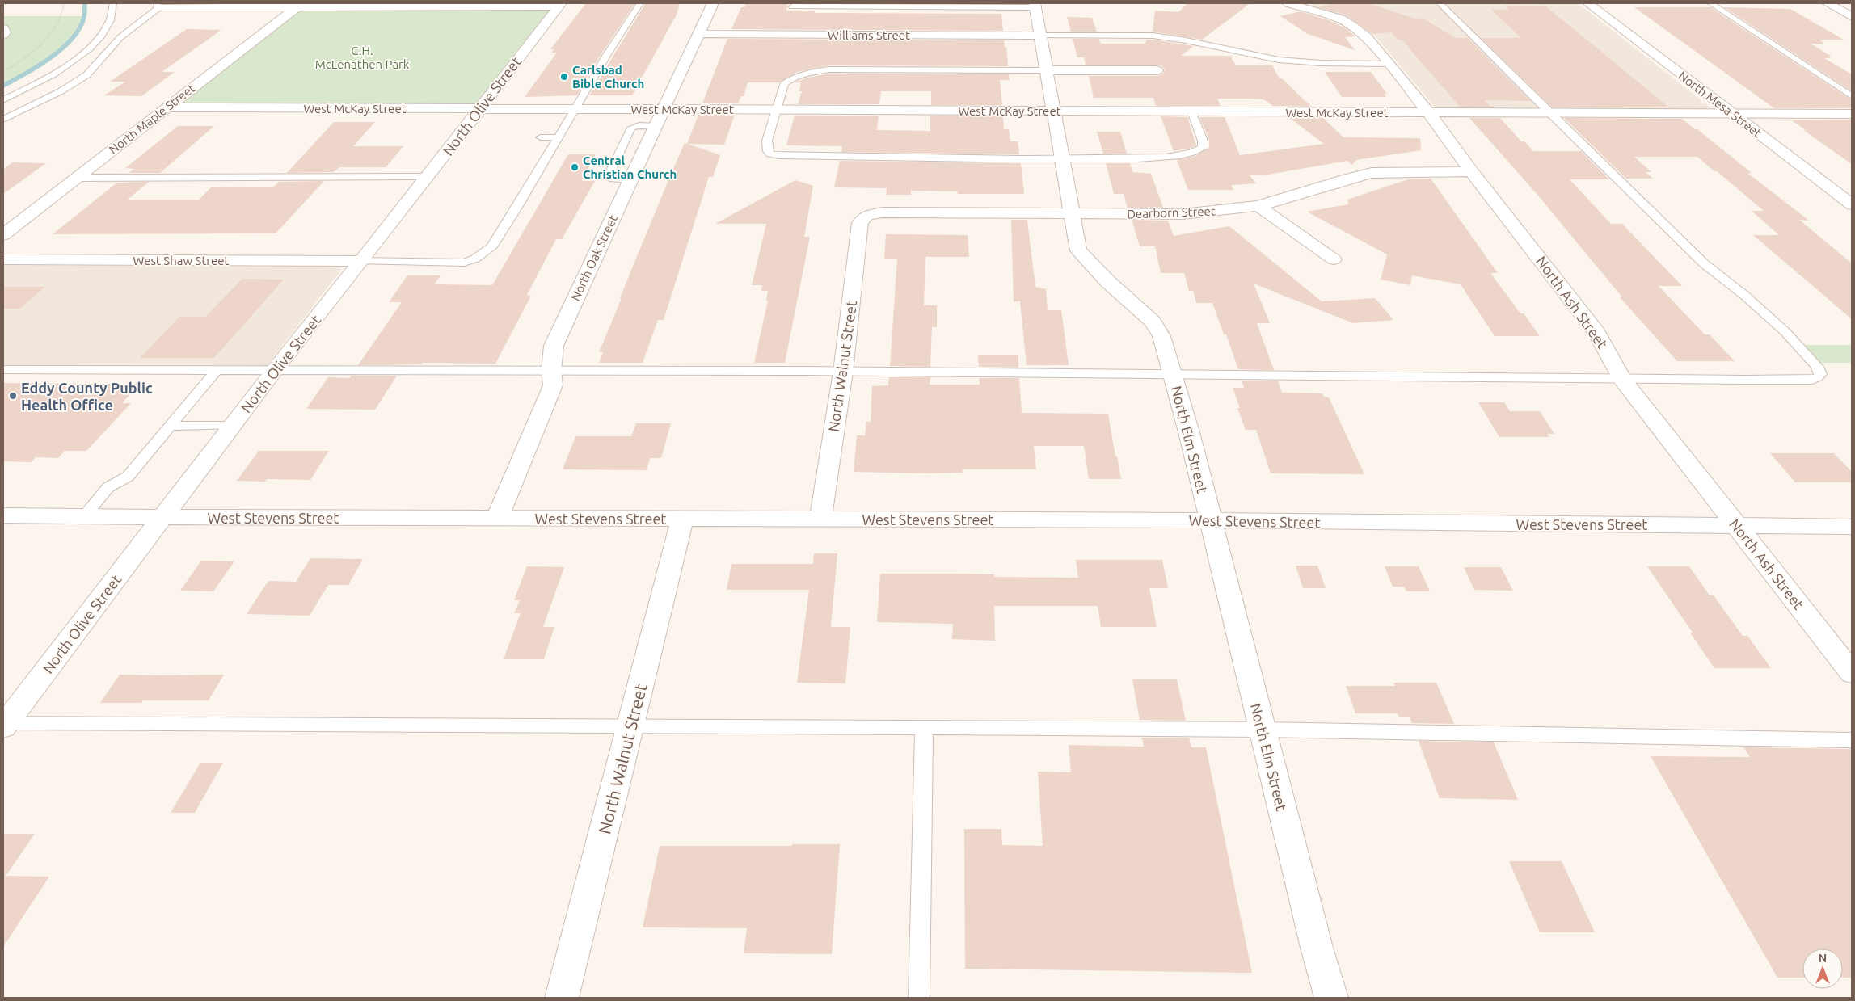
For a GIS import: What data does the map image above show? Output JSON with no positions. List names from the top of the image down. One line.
{"streets":{"street":["Williams Street","North Mesa Street","North Olive Street","West McKay Street","North Maple Street","Dearborn Street","North Oak Street","West Shaw Street","North Ash Street","North Walnut Street","North Elm Street","West Stevens Street"]},"crossings":[["Williams Street","North Oak Street"],["Williams Street","North Elm Street"],["North Mesa Street","West McKay Street"],["North Olive Street","West McKay Street"],["North Olive Street","West Shaw Street"],["North Olive Street","West Stevens Street"],["West McKay Street","North Maple Street"],["West McKay Street","North Oak Street"],["West McKay Street","North Ash Street"],["West McKay Street","North Elm Street"],["Dearborn Street","North Ash Street"],["Dearborn Street","North Walnut Street"],["Dearborn Street","North Elm Street"],["North Oak Street","West Stevens Street"],["North Ash Street","West Stevens Street"],["North Walnut Street","West Stevens Street"],["North Elm Street","West Stevens Street"]],"parks":["C.H. McLenathen Park"],"places":["Carlsbad Bible Church","Central Christian Church","Eddy County Public Health Office"],"north":"top"}
